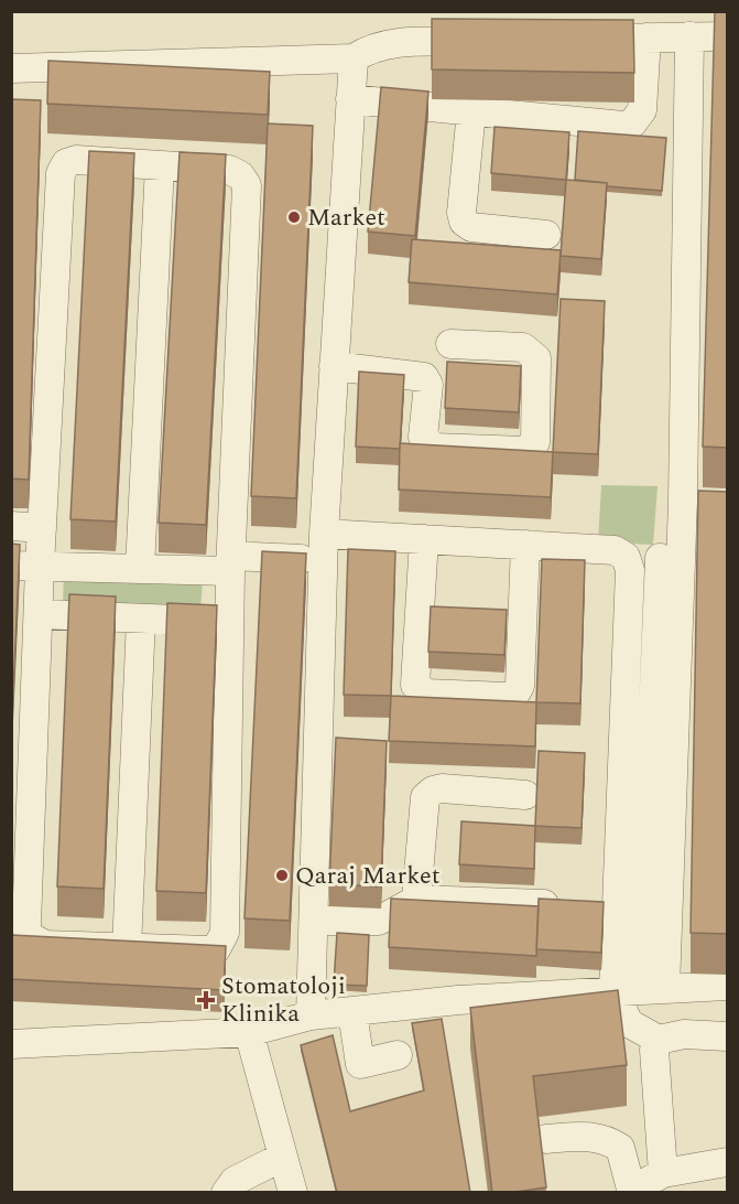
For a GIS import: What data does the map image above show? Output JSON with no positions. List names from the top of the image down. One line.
{"places":{"other":["Market","Qaraj Market"],"health":["Stomatoloji Klinika"]}}
